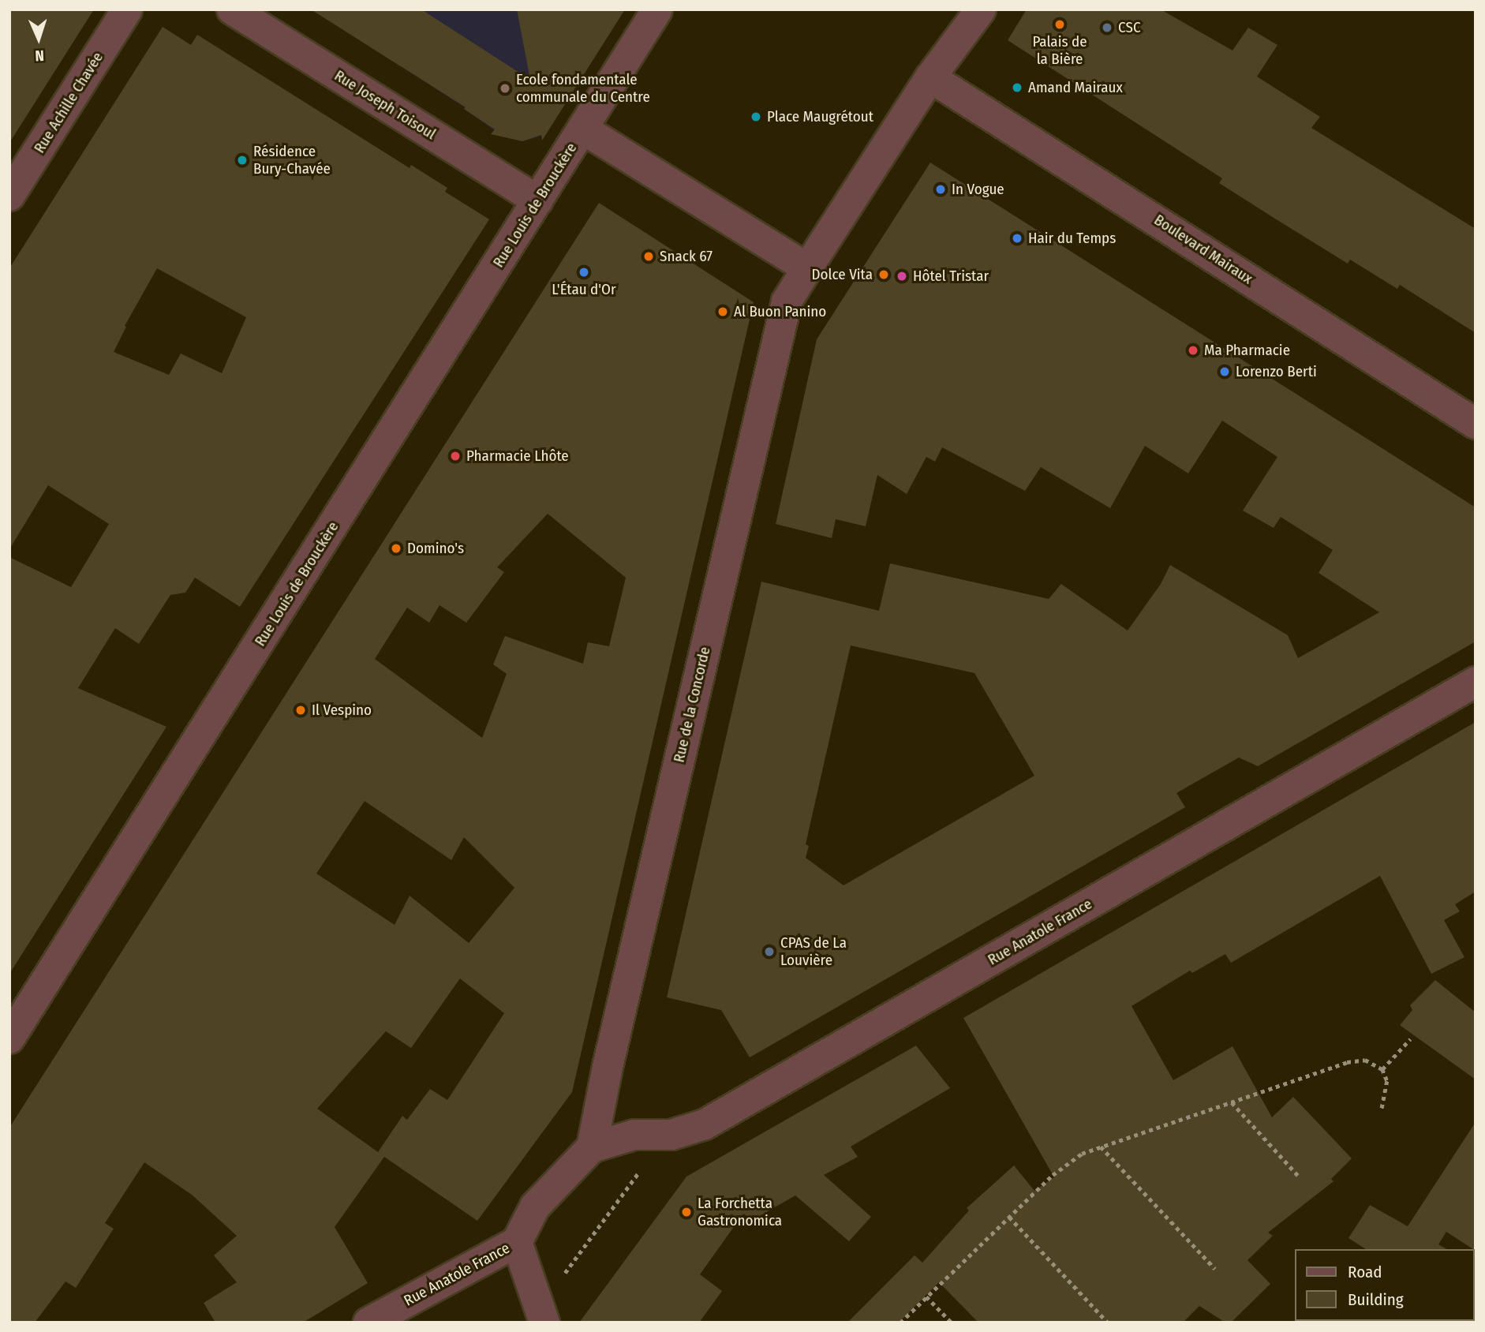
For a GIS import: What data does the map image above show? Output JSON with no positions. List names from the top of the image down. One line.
{"streets":{"street":["Rue Achille Chavée","Rue Joseph Toisoul","Rue Louis de Brouckère","Boulevard Mairaux","Rue de la Concorde","Rue Anatole France"]},"crossings":[["Rue Joseph Toisoul","Rue Louis de Brouckère"],["Rue de la Concorde","Rue Anatole France"]],"places":["Palais de la Bière","CSC","Amand Mairaux","Ecole fondamentale communale du Centre","Place Maugrétout","Résidence Bury-Chavée","In Vogue","Hair du Temps","Snack 67","L'Étau d'Or","Dolce Vita","Hôtel Tristar","Al Buon Panino","Ma Pharmacie","Lorenzo Berti","Pharmacie Lhôte","Domino's","Il Vespino","CPAS de La Louvière","La Forchetta Gastronomica"],"legend":["Road","Building"],"north":"bottom"}
